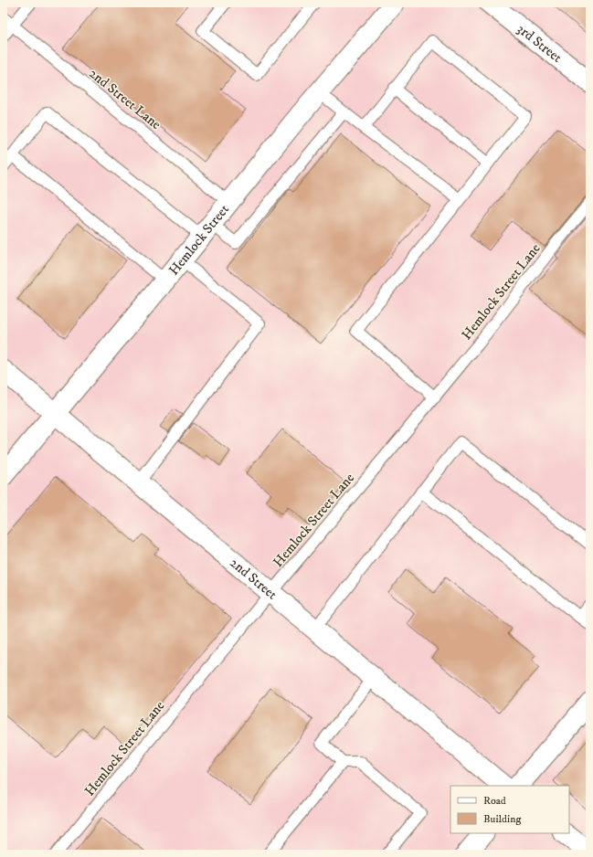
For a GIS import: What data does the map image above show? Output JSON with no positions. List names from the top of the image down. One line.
{"streets":{"street":["3rd Street","Hemlock Street","2nd Street"],"lane":["2nd Street Lane","Hemlock Street Lane"]},"crossings":[["2nd Street Lane","Hemlock Street"],["Hemlock Street","2nd Street"],["Hemlock Street Lane","2nd Street"]],"legend":["Road","Building"]}
